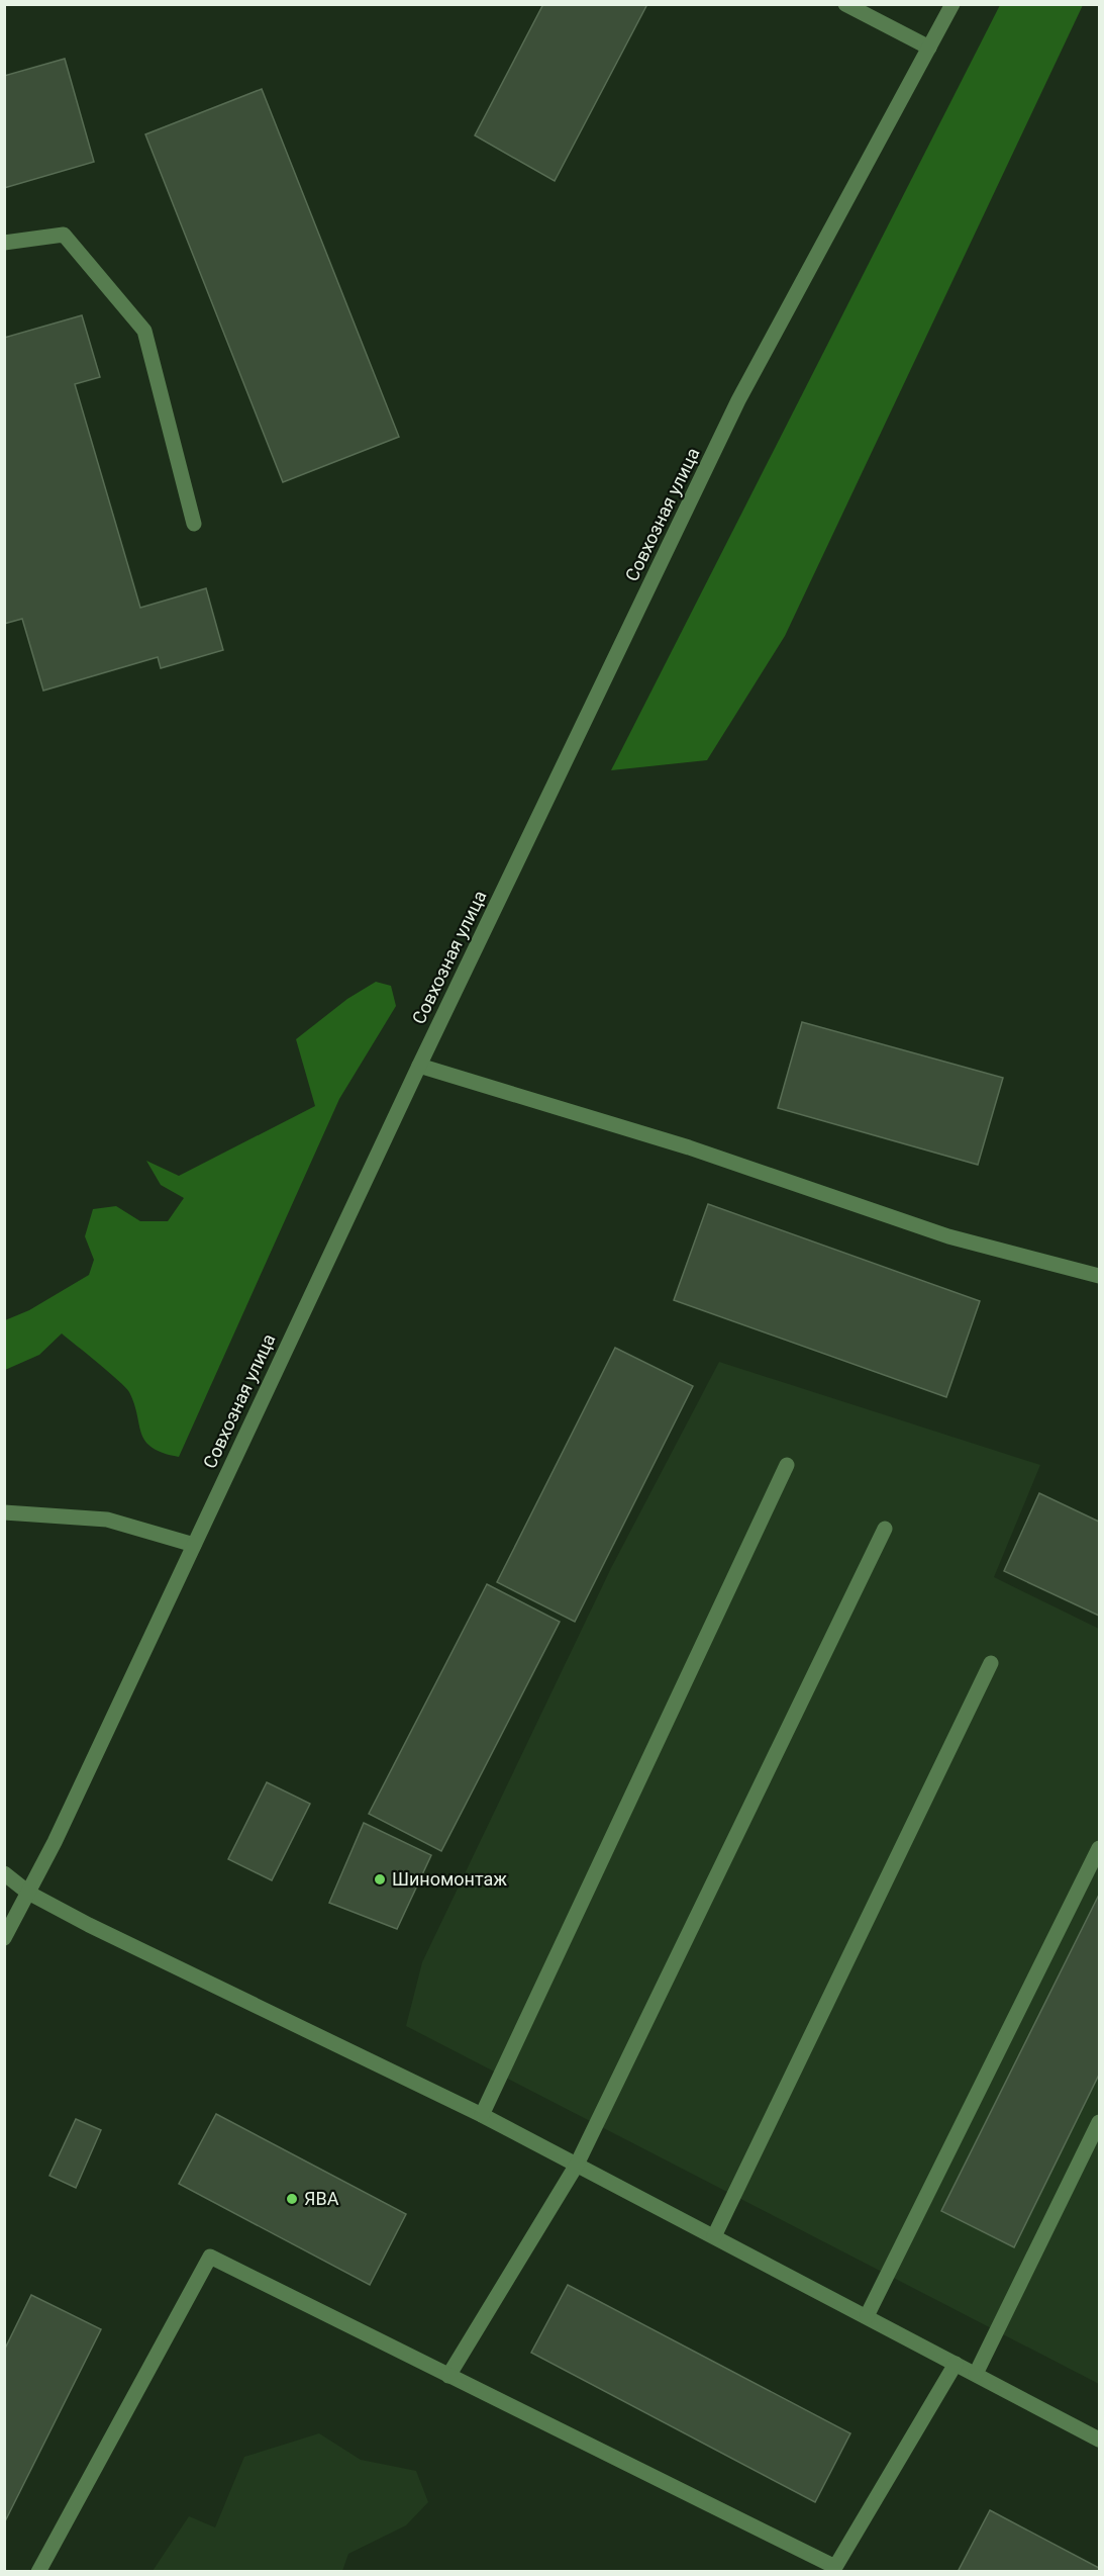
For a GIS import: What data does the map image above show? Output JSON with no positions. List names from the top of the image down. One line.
{"streets":{"street":["Совхозная улица"]},"places":["Шиномонтаж","ЯВА"]}
